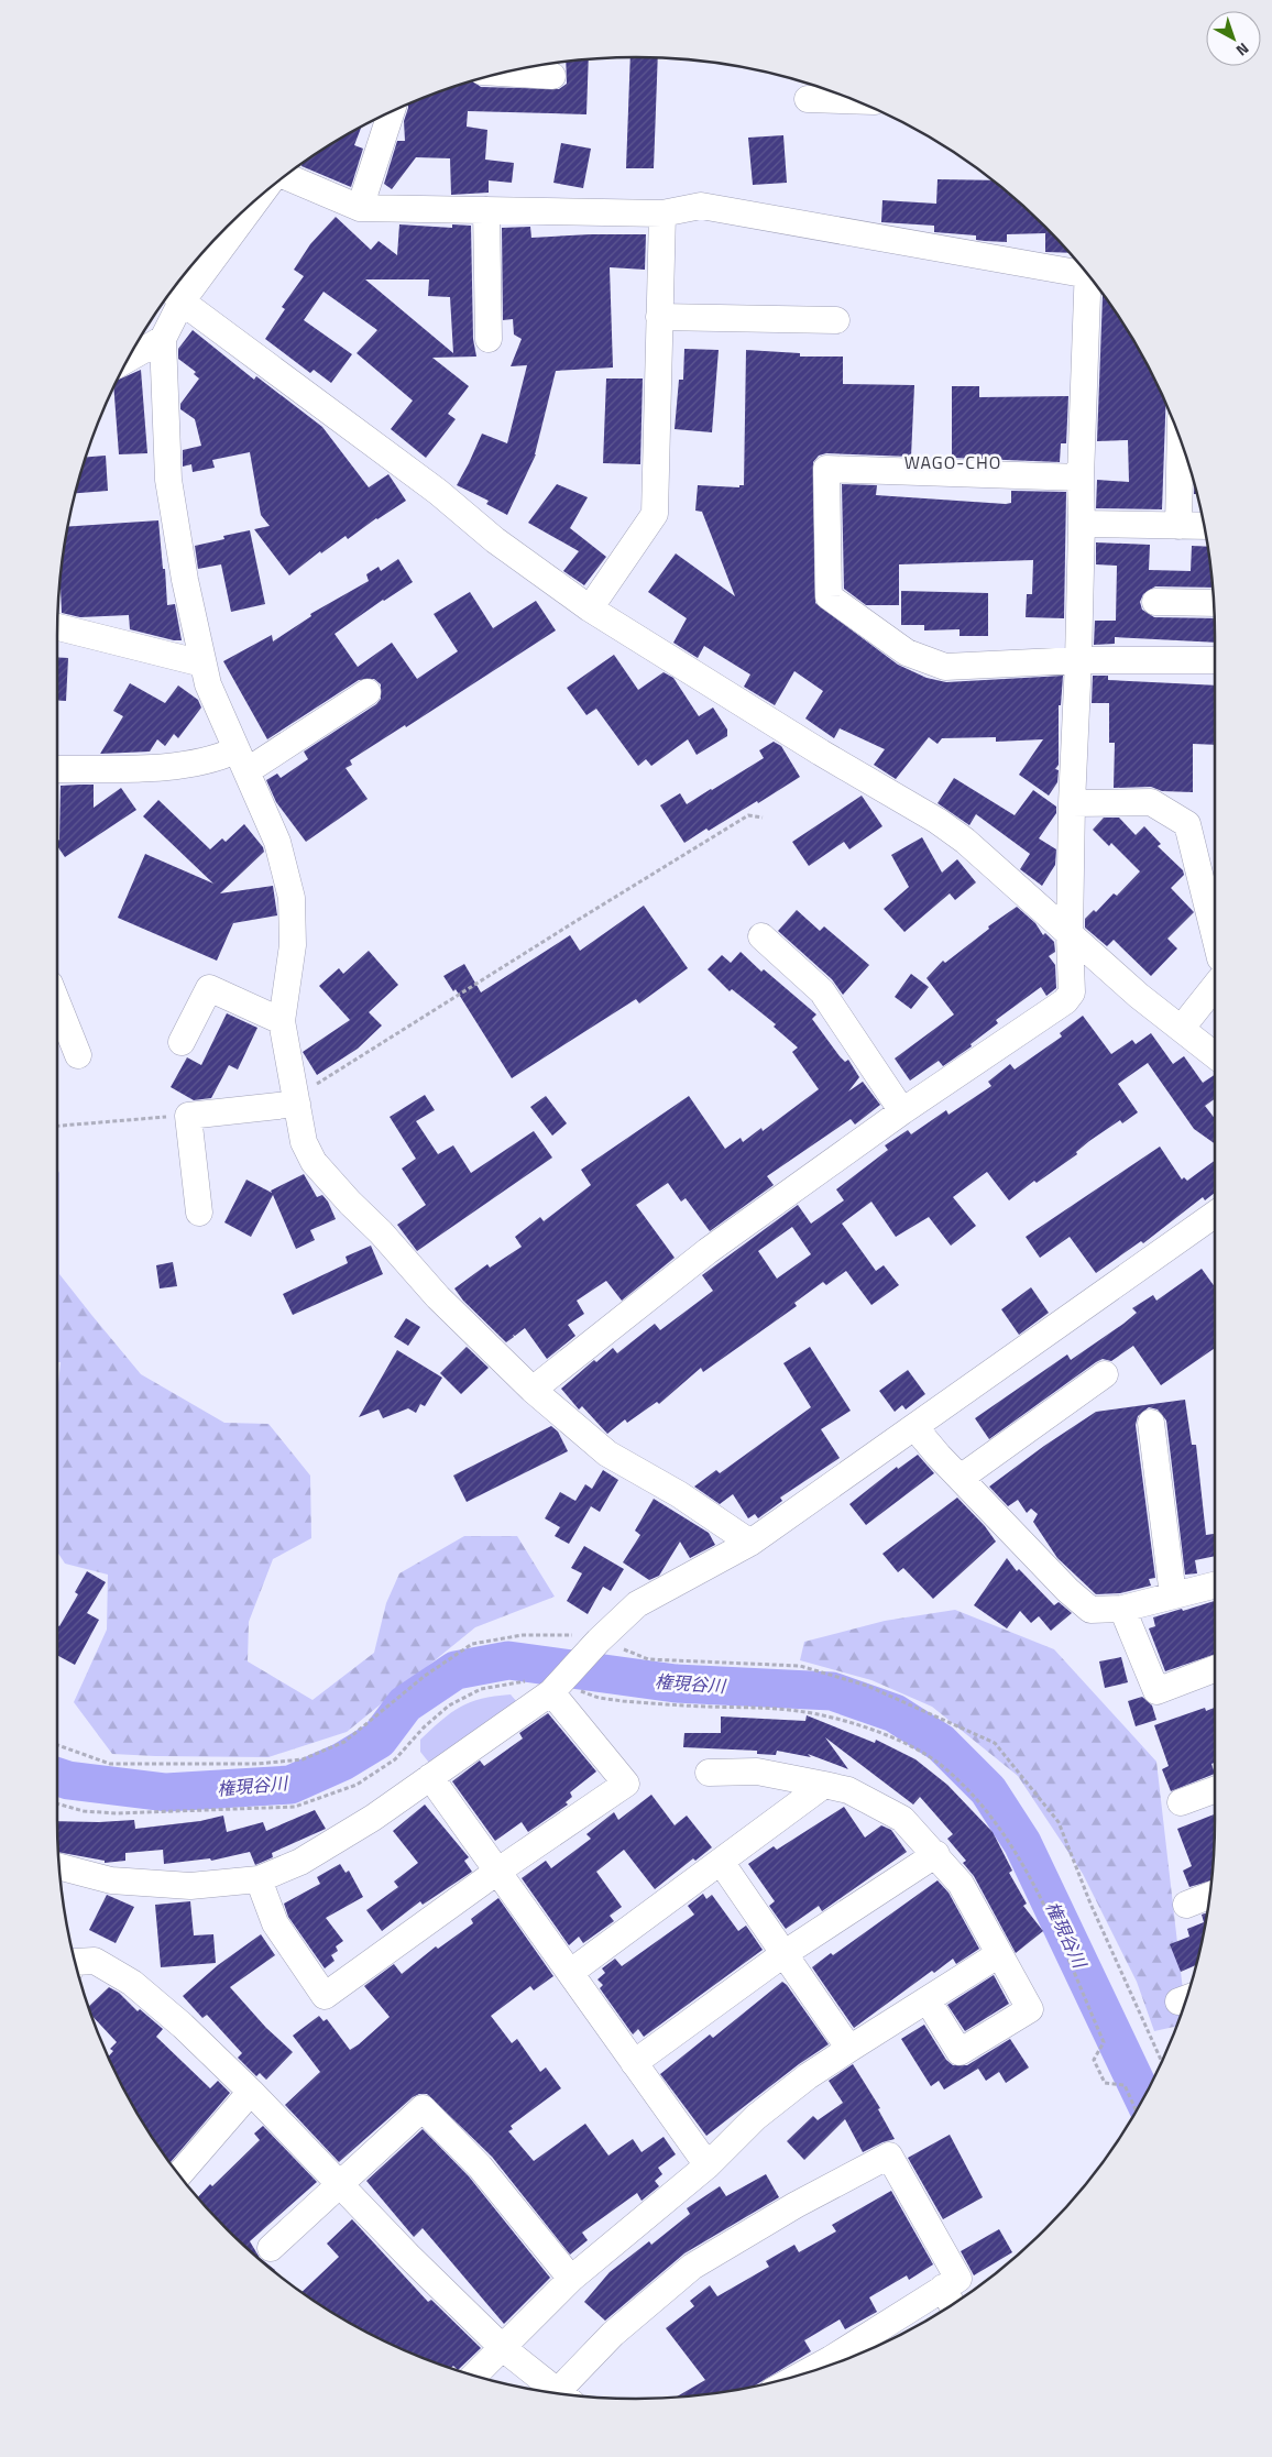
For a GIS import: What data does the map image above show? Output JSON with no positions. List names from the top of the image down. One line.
{"districts":["WAGO-CHO"],"water":["権現谷川"],"north":"bottom right"}
